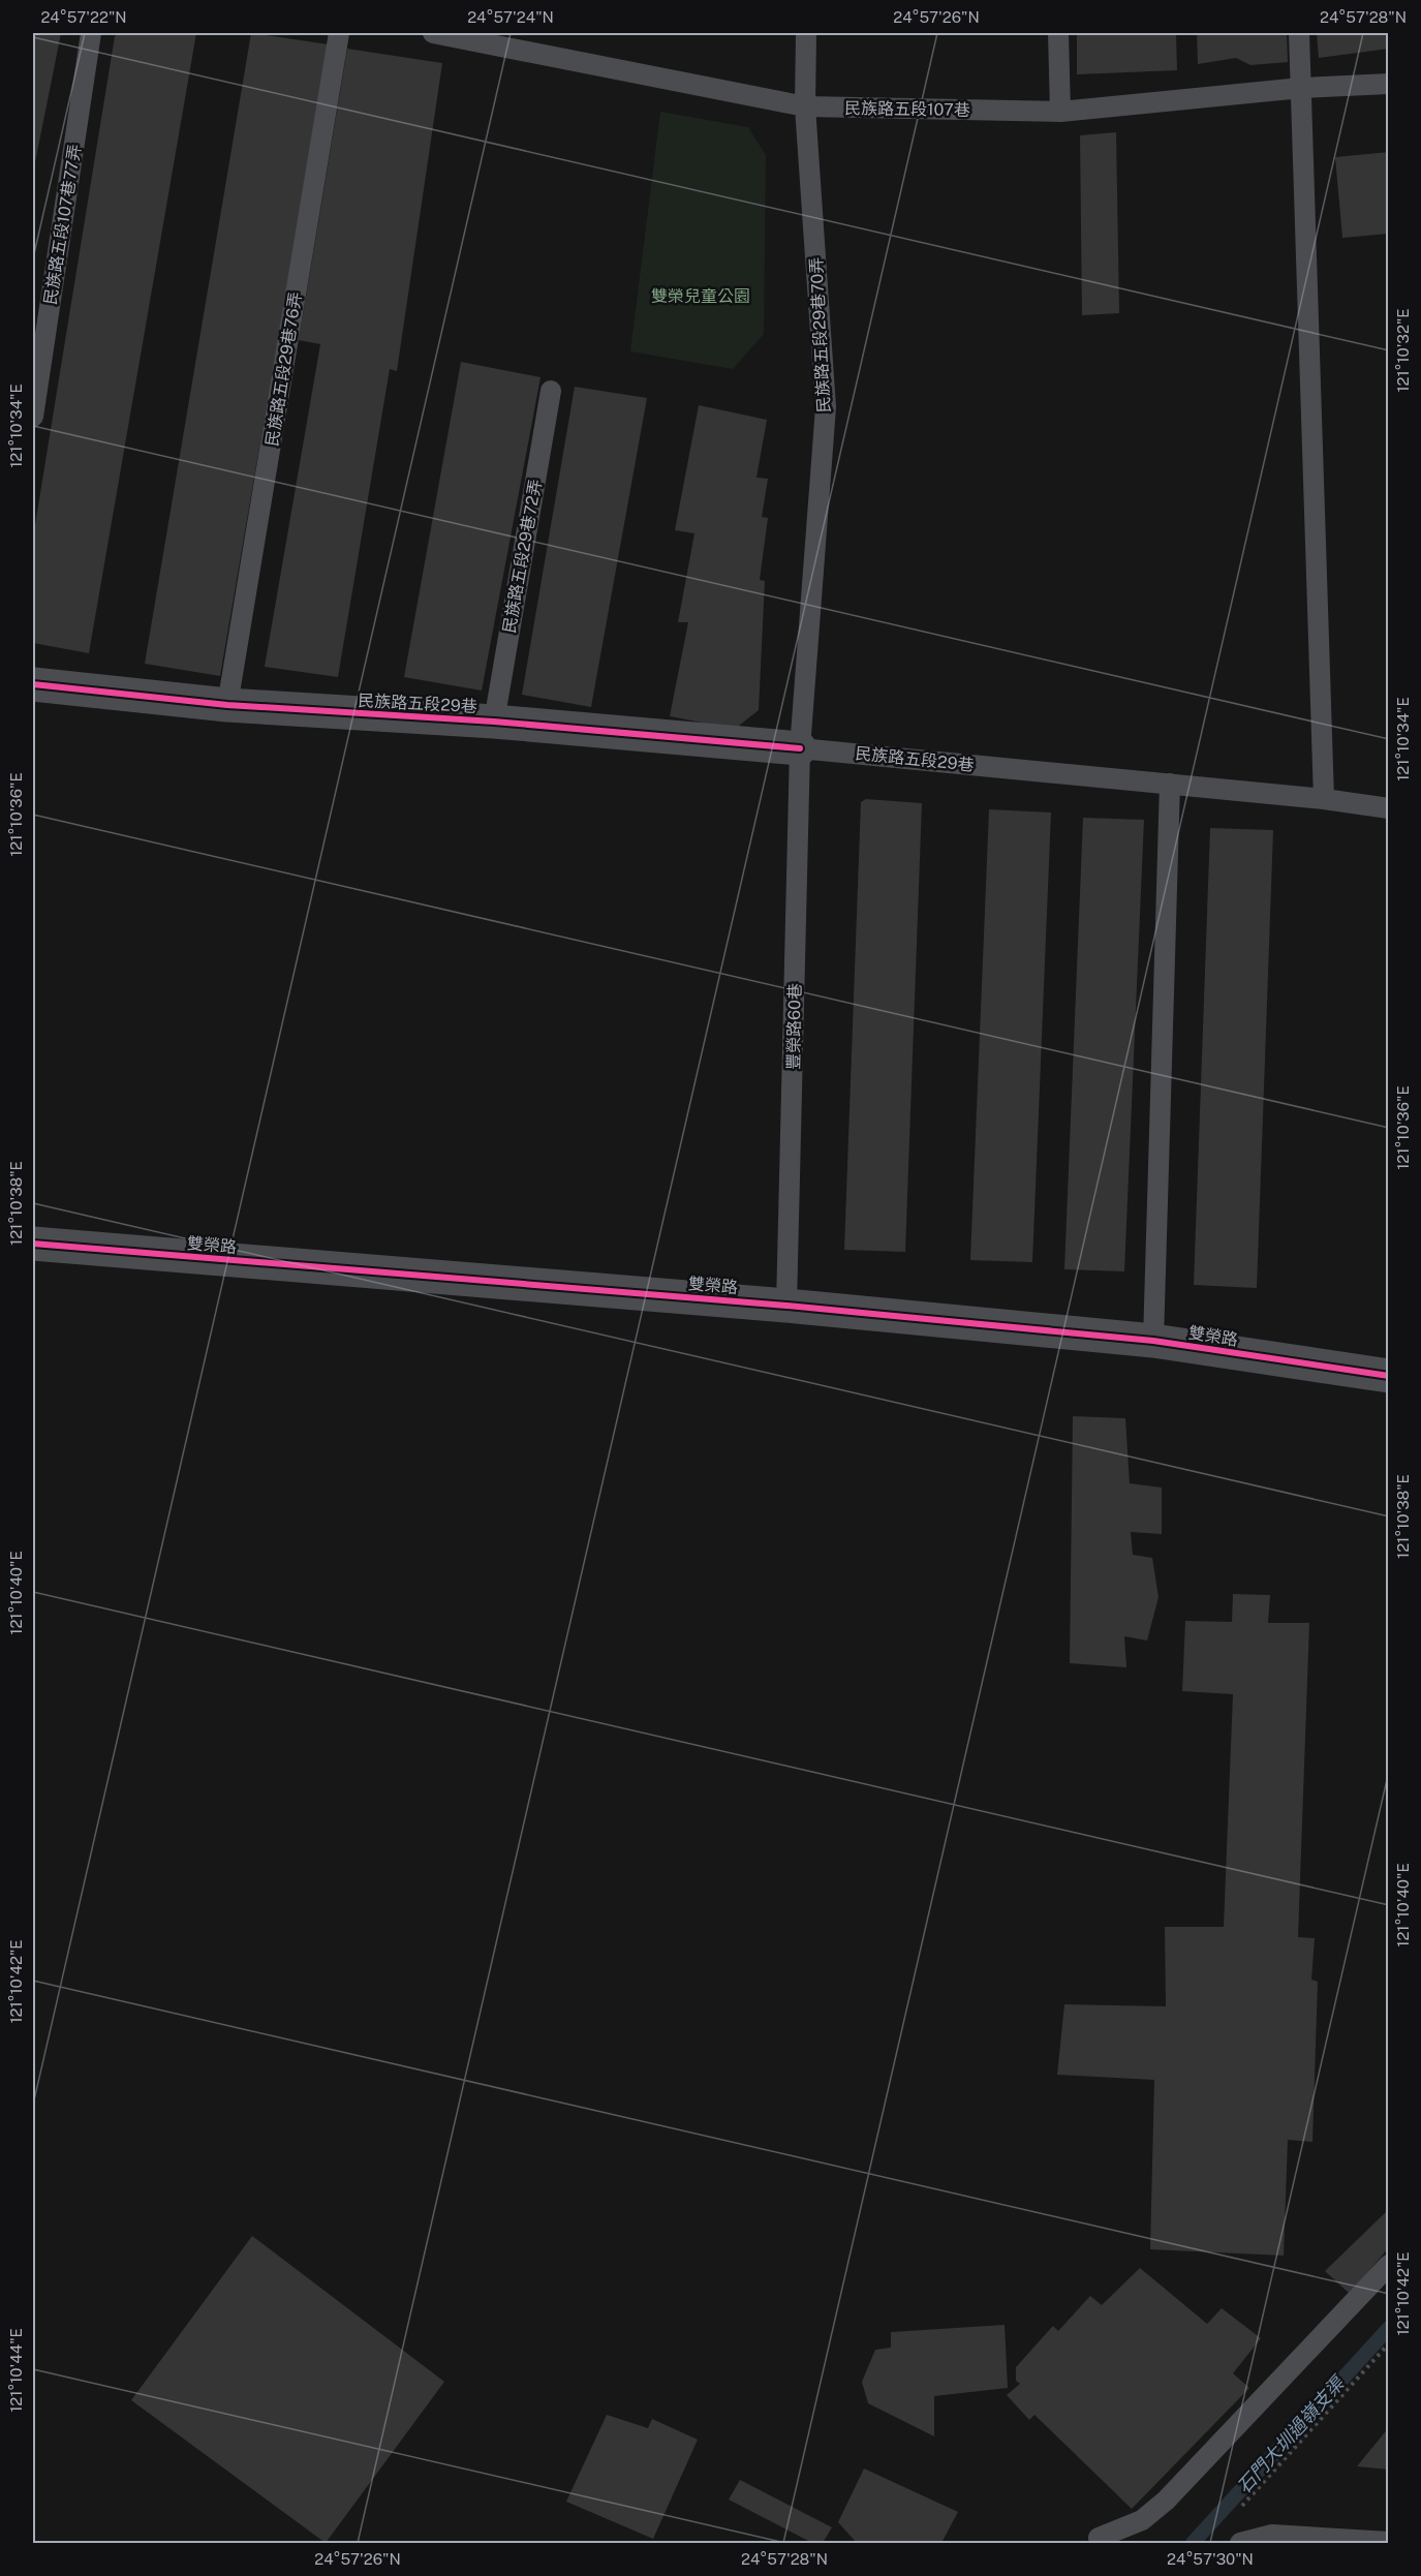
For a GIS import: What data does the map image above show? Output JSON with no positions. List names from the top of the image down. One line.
{"streets":{"street":["民族路五段29巷","雙榮路"],"lane":["民族路五段107巷","民族路五段107巷77弄","民族路五段29巷70弄","民族路五段29巷76弄","民族路五段29巷72弄","豐榮路60巷"]},"crossings":[["民族路五段107巷","民族路五段29巷70弄"],["民族路五段29巷70弄","民族路五段29巷"],["民族路五段29巷70弄","豐榮路60巷"],["民族路五段29巷76弄","民族路五段29巷"],["民族路五段29巷72弄","民族路五段29巷"],["民族路五段29巷","豐榮路60巷"],["豐榮路60巷","雙榮路"]],"water":["石門大圳過嶺支渠"],"parks":["雙榮兒童公園"],"coordinates":["24°57'22\"N","24°57'24\"N","24°57'26\"N","24°57'28\"N","121°10'32\"E","121°10'34\"E","121°10'36\"E","121°10'38\"E","121°10'40\"E","121°10'42\"E","121°10'44\"E","24°57'30\"N"]}
